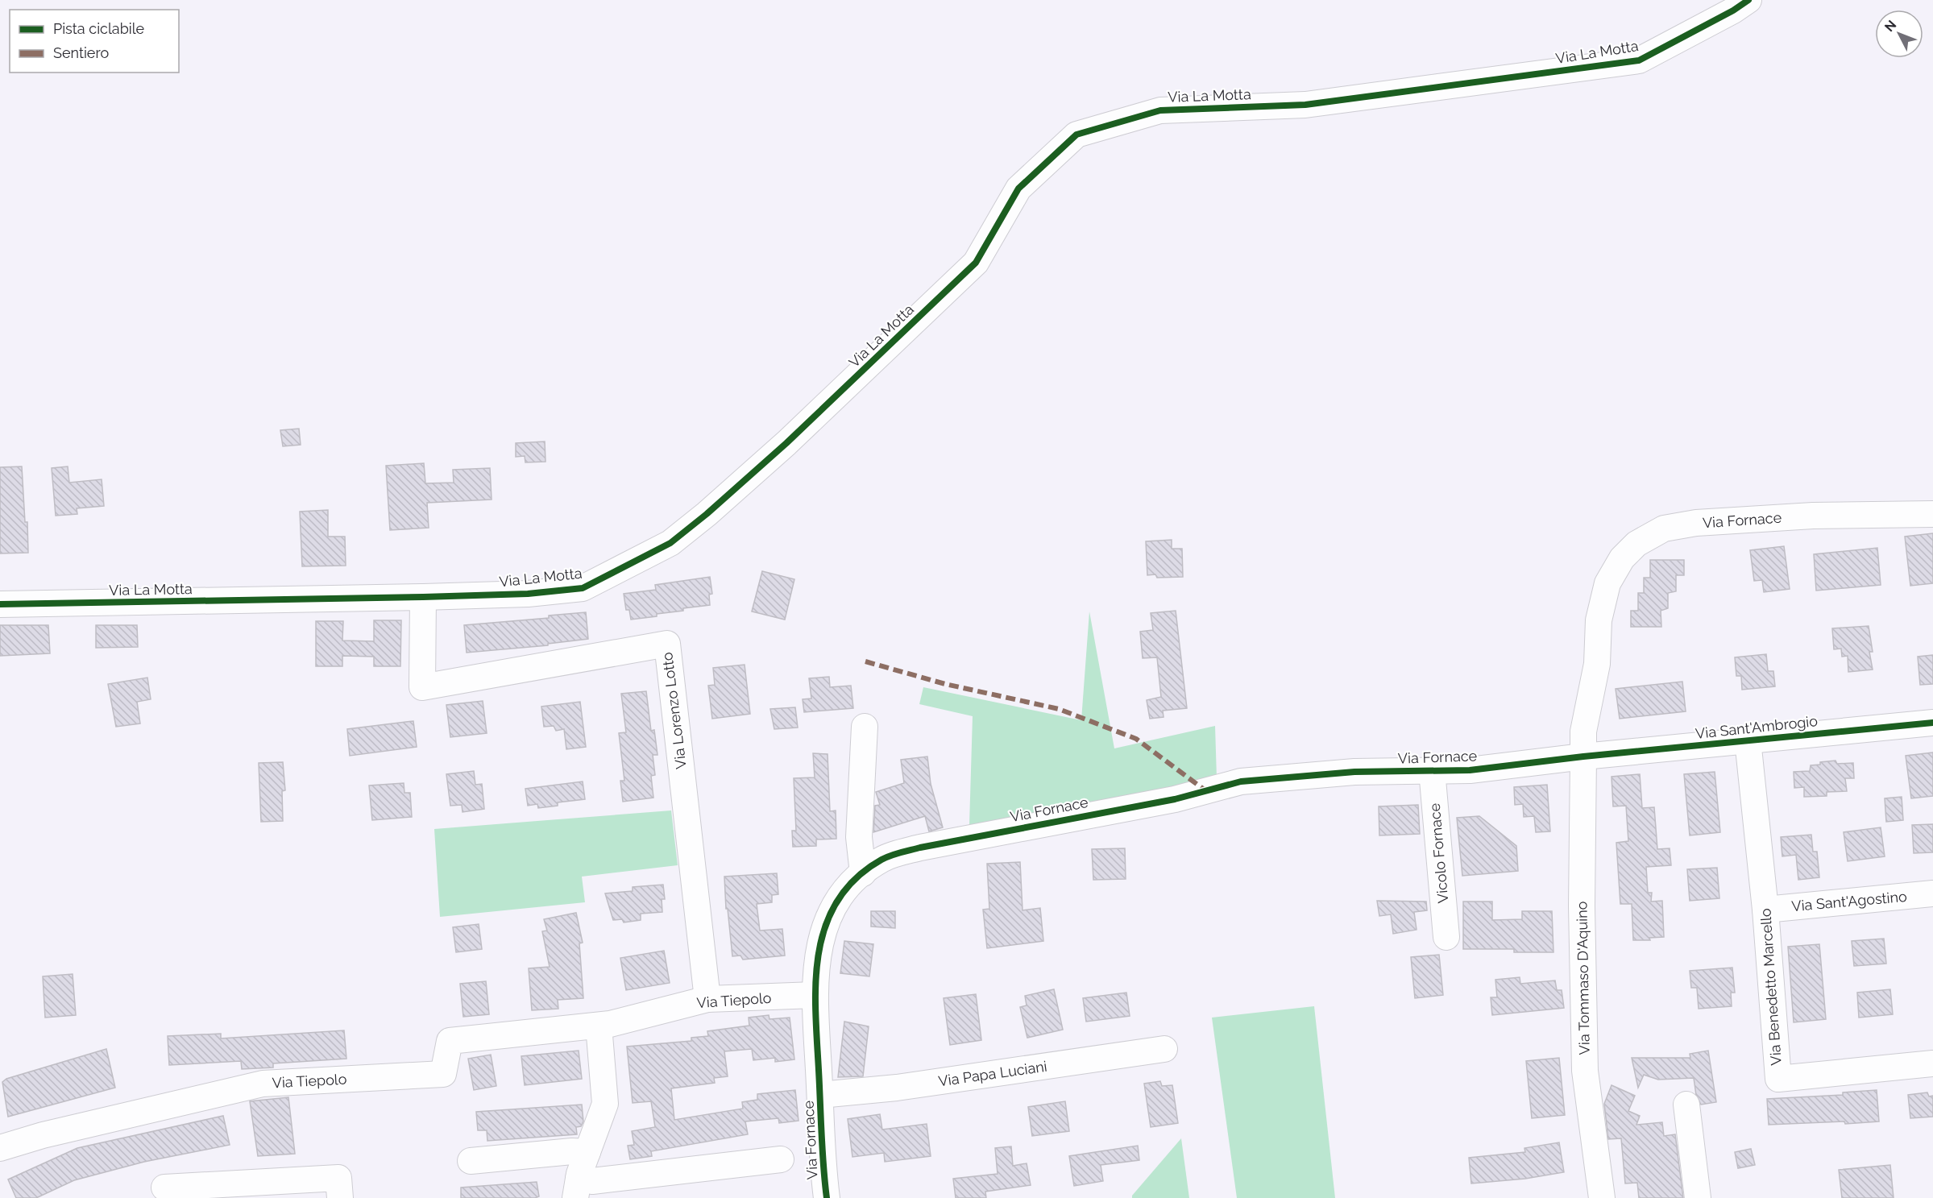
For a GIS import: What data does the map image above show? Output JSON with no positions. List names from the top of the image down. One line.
{"streets":{"street":["Via La Motta","Via Fornace","Via Lorenzo Lotto","Via Sant'Ambrogio","Vicolo Fornace","Via Sant'Agostino","Via Tommaso D'Aquino","Via Benedetto Marcello","Via Tiepolo","Via Papa Luciani"]},"crossings":[["Via La Motta","Via Lorenzo Lotto"],["Via Fornace","Via Sant'Ambrogio"],["Via Fornace","Vicolo Fornace"],["Via Fornace","Via Tommaso D'Aquino"],["Via Fornace","Via Tiepolo"],["Via Fornace","Via Papa Luciani"],["Via Lorenzo Lotto","Via Tiepolo"],["Via Sant'Ambrogio","Via Tommaso D'Aquino"],["Via Sant'Ambrogio","Via Benedetto Marcello"],["Via Sant'Agostino","Via Benedetto Marcello"]],"legend":["Pista ciclabile","Sentiero"],"north":"top left"}
